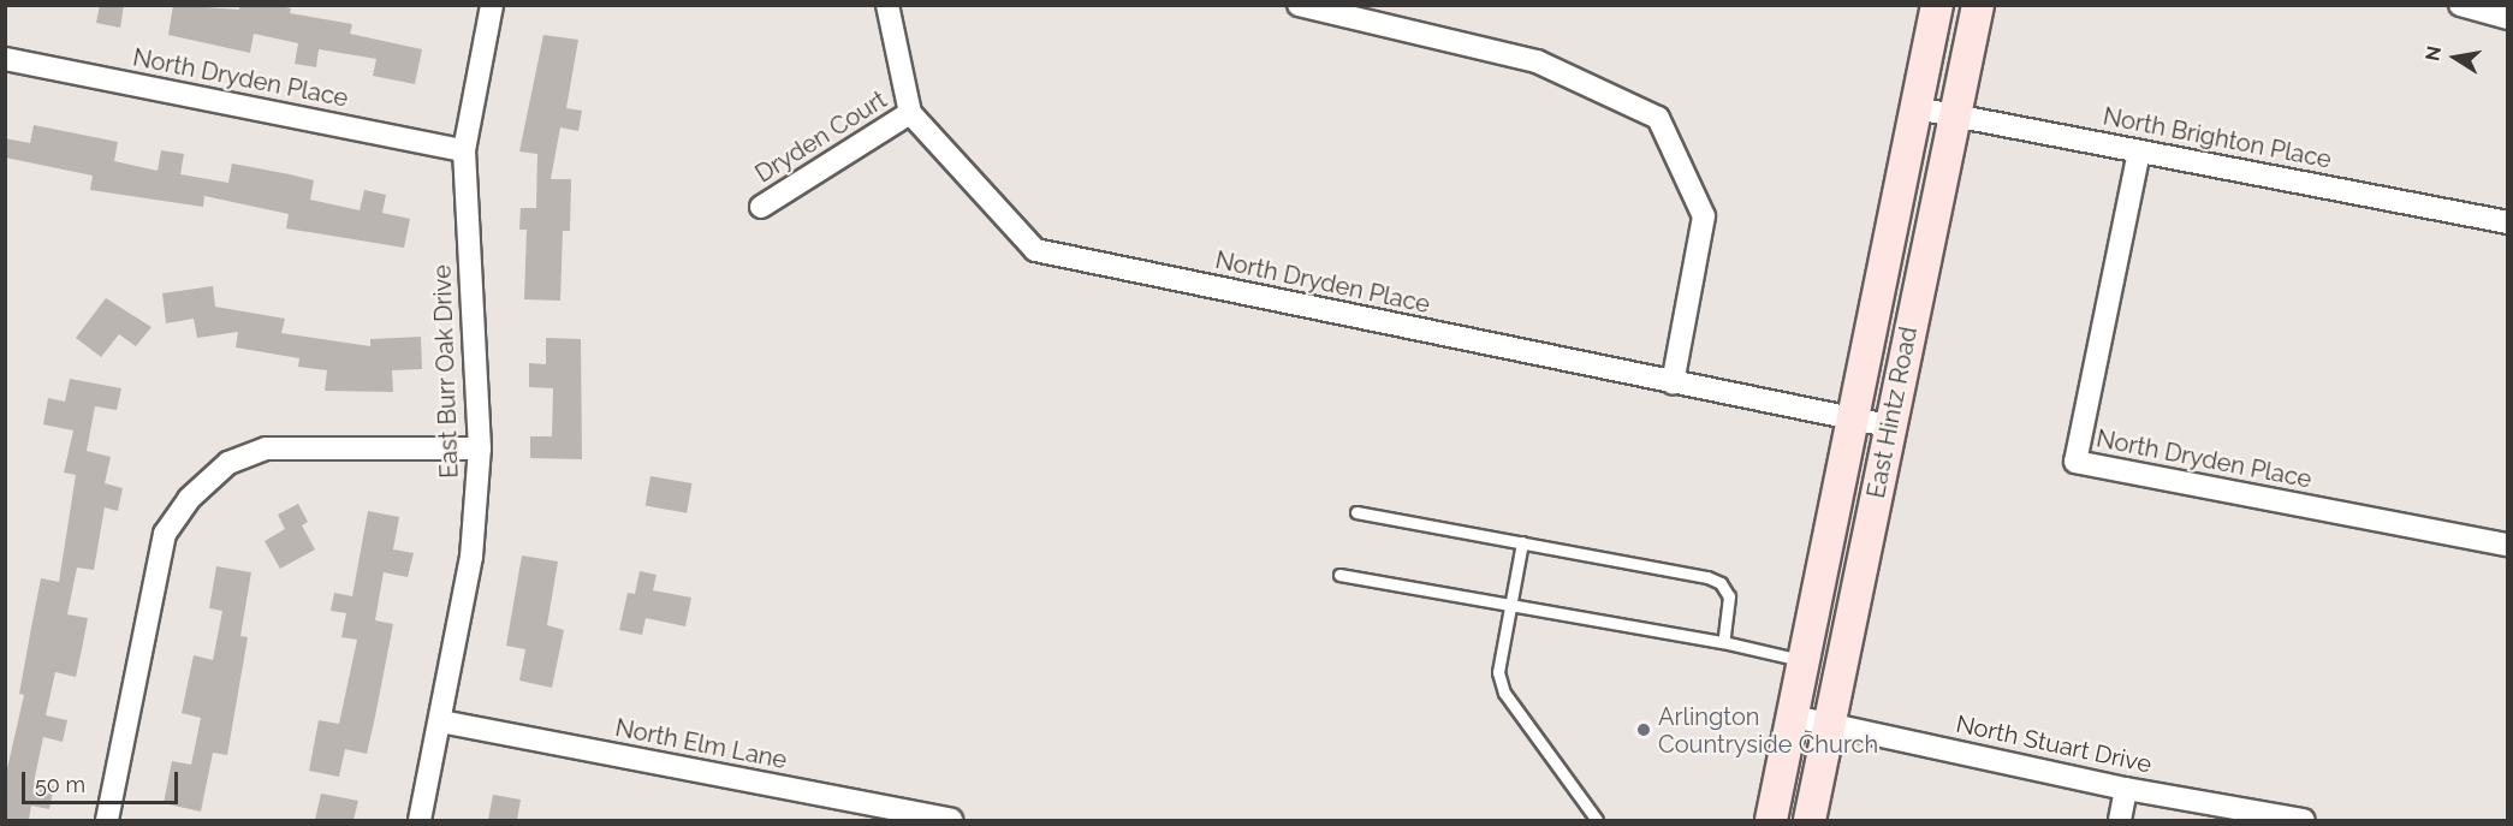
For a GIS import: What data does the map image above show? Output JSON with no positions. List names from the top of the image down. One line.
{"streets":{"main road":["East Hintz Road"],"street":["North Dryden Place","Dryden Court","North Brighton Place","East Burr Oak Drive","North Elm Lane","North Stuart Drive"]},"crossings":[["North Dryden Place","Dryden Court"],["North Dryden Place","North Brighton Place"],["North Dryden Place","East Burr Oak Drive"],["North Dryden Place","East Hintz Road"],["North Brighton Place","East Hintz Road"],["East Burr Oak Drive","North Elm Lane"],["East Hintz Road","North Stuart Drive"]],"places":["Arlington Countryside Church"],"scale_bar":"50 m","north":"left"}
